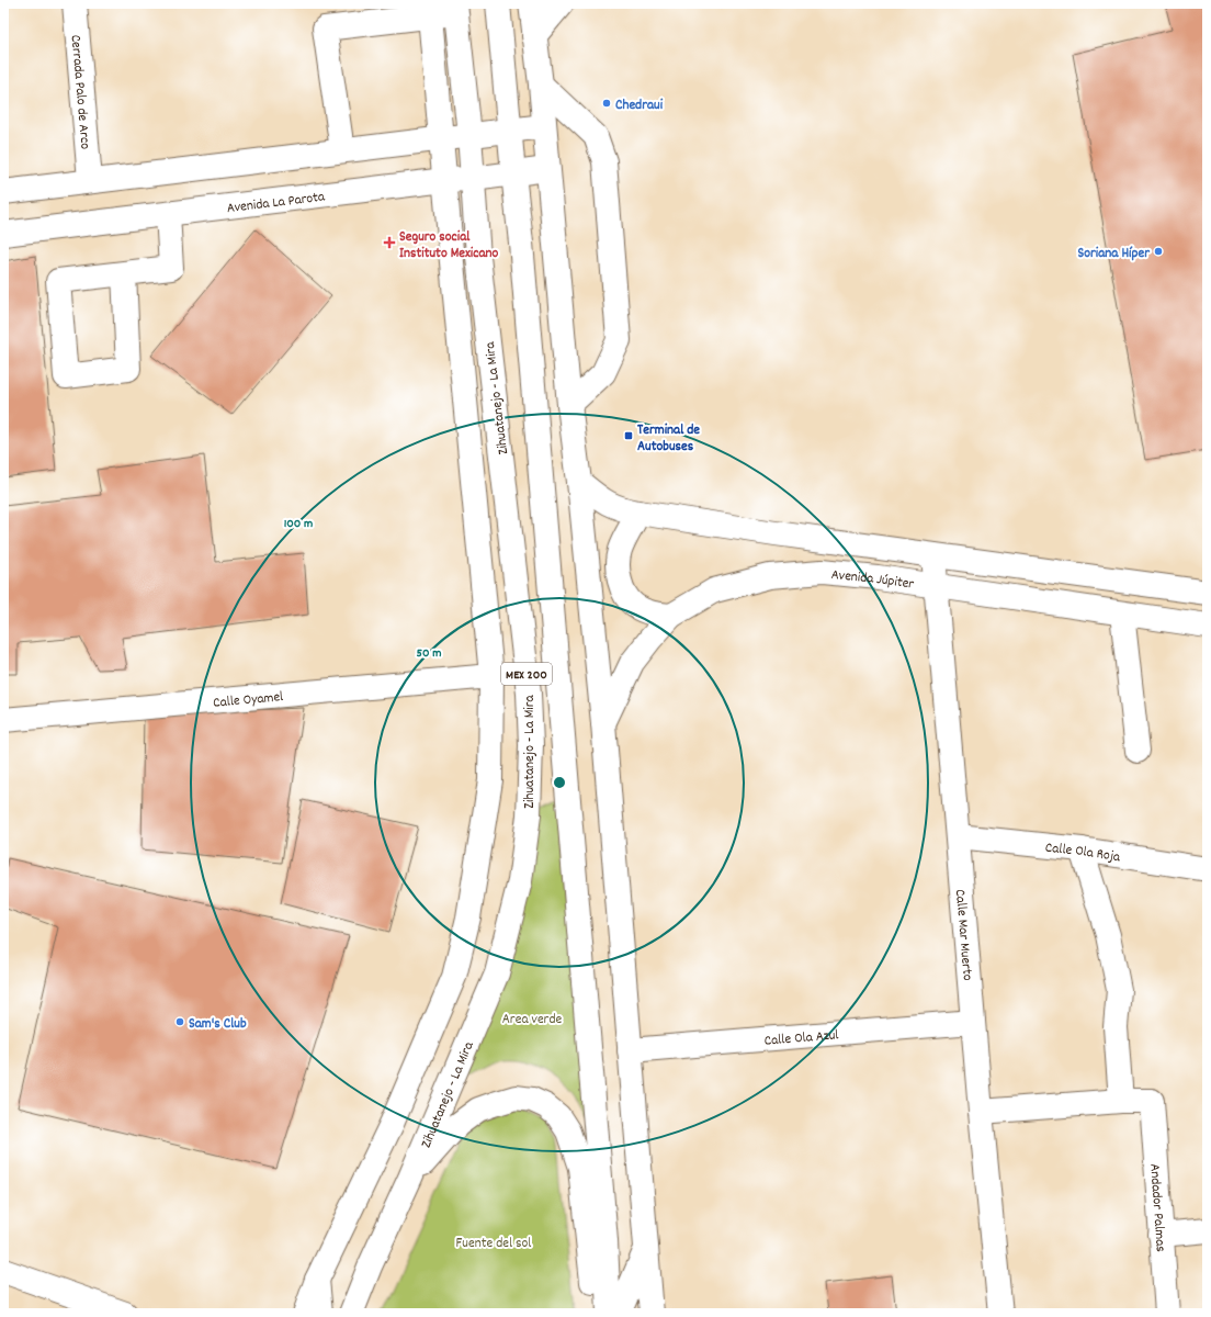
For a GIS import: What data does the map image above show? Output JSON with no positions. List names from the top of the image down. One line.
{"streets":{"main road":["Cerrada Palo de Arco","Avenida La Parota","Zihuatanejo - La Mira","Avenida Júpiter","MEX 200","Calle Oyamel","Calle Ola Roja","Calle Mar Muerto","Calle Ola Azul","Andador Palmas"]},"crossings":[["Avenida La Parota","Zihuatanejo - La Mira"],["Avenida La Parota","MEX 200"],["Avenida Júpiter","Calle Mar Muerto"],["Calle Ola Roja","Calle Mar Muerto"],["Calle Mar Muerto","Calle Ola Azul"]],"parks":["Area verde","Fuente del sol"],"places":{"other":["Chedraui","Soriana Híper","Sam's Club"],"health":["Seguro social Instituto Mexicano"],"transit":["Terminal de Autobuses"]},"rings":["100 m","50 m"]}
